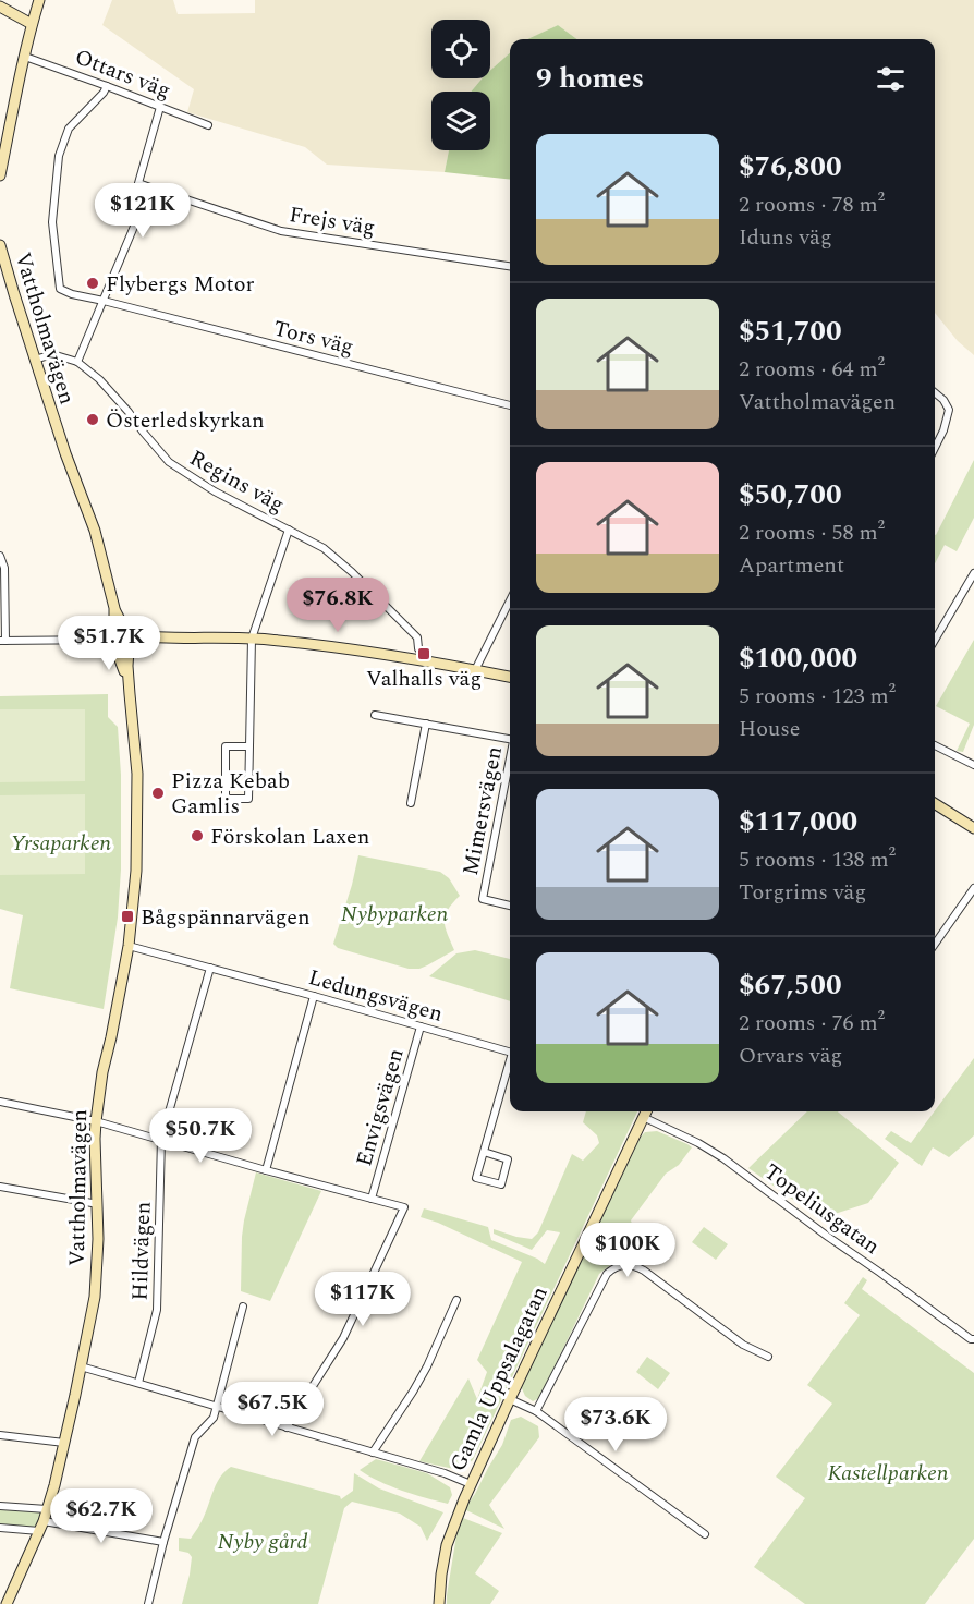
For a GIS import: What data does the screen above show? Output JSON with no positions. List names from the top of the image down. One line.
{"streets":{"main road":["Vattholmavägen","Gamla Uppsalagatan"],"street":["Ottars väg","Frejs väg","Tors väg","Regins väg","Mimersvägen","Ledungsvägen","Envigsvägen","Topeliusgatan","Hildvägen"]},"crossings":[["Ottars väg","Tors väg"],["Vattholmavägen","Regins väg"],["Vattholmavägen","Ledungsvägen"],["Ledungsvägen","Envigsvägen"],["Ledungsvägen","Hildvägen"],["Topeliusgatan","Gamla Uppsalagatan"]],"parks":["Yrsaparken","Nybyparken","Kastellparken","Nyby gård"],"places":{"other":["Flybergs Motor","Österledskyrkan","Pizza Kebab Gamlis","Förskolan Laxen"],"transit":["Valhalls väg","Bågspännarvägen"]},"page":{"heading":"9 homes","list":[{"name":"$76,800","note":"2 rooms · 78 m² · Iduns väg"},{"name":"$51,700","note":"2 rooms · 64 m² · Vattholmavägen"},{"name":"$50,700","note":"2 rooms · 58 m² · Apartment"},{"name":"$100,000","note":"5 rooms · 123 m² · House"},{"name":"$117,000","note":"5 rooms · 138 m² · Torgrims väg"},{"name":"$67,500","note":"2 rooms · 76 m² · Orvars väg"}],"price":["$121K","$76.8K","$51.7K","$50.7K","$100K","$117K","$67.5K","$73.6K","$62.7K"]}}
